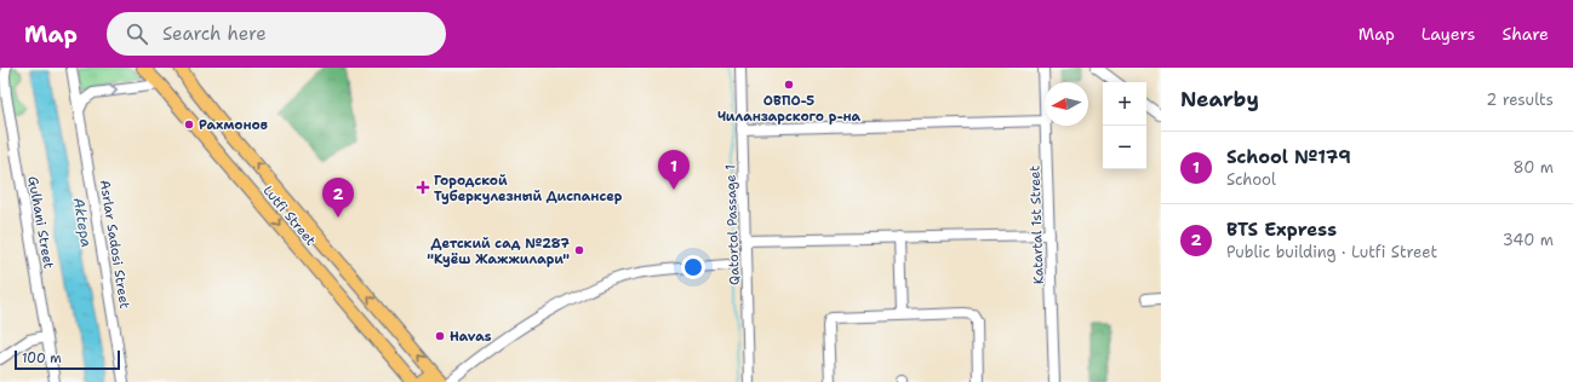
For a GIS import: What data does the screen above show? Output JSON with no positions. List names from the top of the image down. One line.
{"streets":{"main road":["Lutfi Street"],"street":["Gulhani Street","Qatortol Passage 1","Katartal 1st Street","Asrlar Sadosi Street"]},"water":["Aktepa"],"places":{"other":["ОВПО-5 Чиланзарского р-на","Рахмонов","Детский сад №287 \"Куёш Жажжилари\"","Havas"],"health":["Городской Туберкулезный Диспансер"]},"scale_bar":"100 m","north":"left","page":{"header":"Map","search":"Search here","nav":["Map","Layers","Share"],"heading":["Nearby","2 results"],"map_buttons":["+","−"],"list":[{"mark":"1","name":"School №179","note":"School","value":"80 m"},{"mark":"2","name":"BTS Express","note":"Public building · Lutfi Street","value":"340 m"}],"pins":["1","2"],"scale":"100 m"}}
